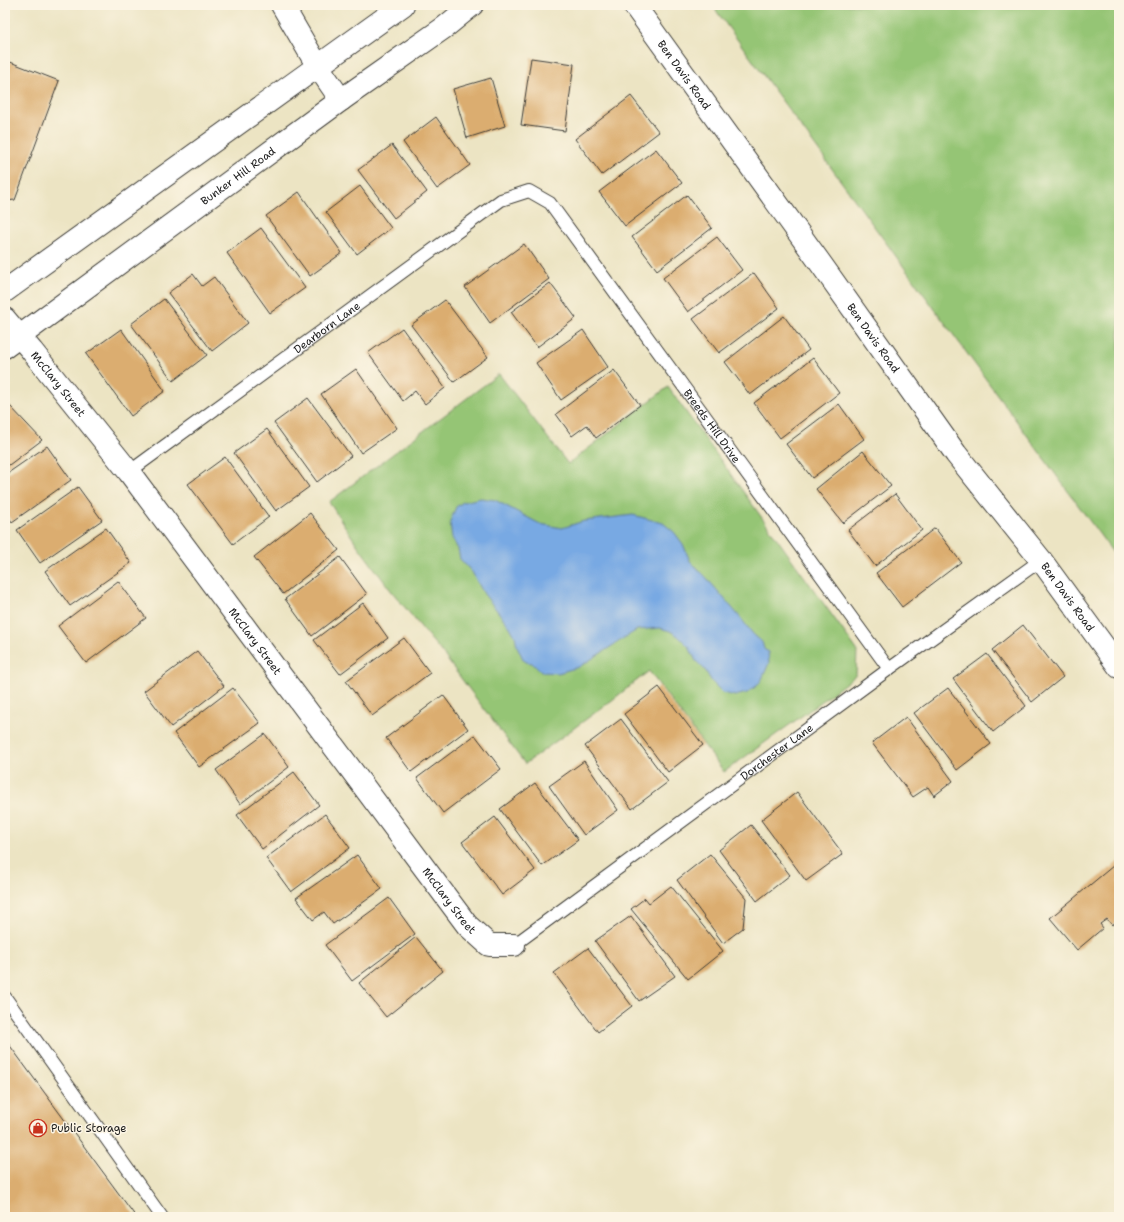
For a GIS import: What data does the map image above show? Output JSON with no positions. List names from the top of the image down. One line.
{"streets":{"street":["Ben Davis Road","Bunker Hill Road","McClary Street"],"lane":["Dearborn Lane","Breeds Hill Drive","Dorchester Lane"]},"crossings":[["Ben Davis Road","Dorchester Lane"],["Bunker Hill Road","McClary Street"],["Dearborn Lane","McClary Street"],["Dearborn Lane","Breeds Hill Drive"],["McClary Street","Dorchester Lane"],["Breeds Hill Drive","Dorchester Lane"]],"places":{"shop":["Public Storage"]}}
